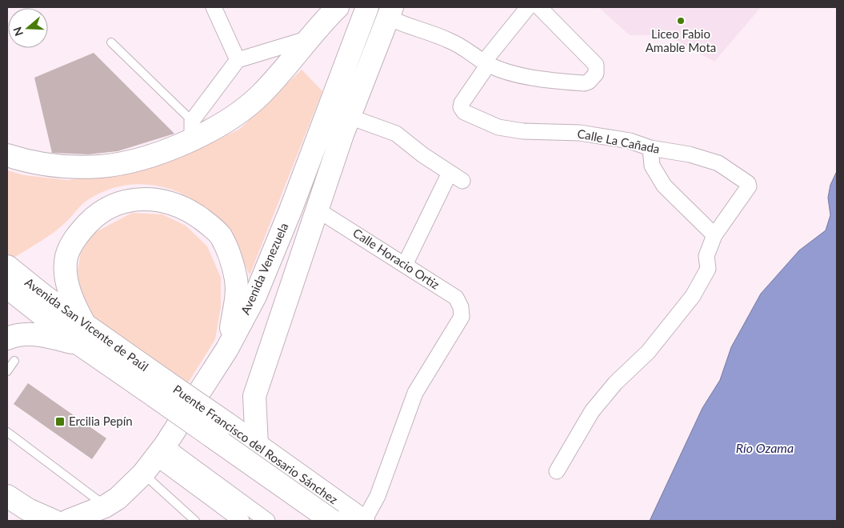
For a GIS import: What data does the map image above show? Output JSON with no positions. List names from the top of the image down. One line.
{"streets":{"main road":["Avenida Venezuela","Avenida San Vicente de Paúl","Puente Francisco del Rosario Sánchez"],"street":["Calle La Cañada","Calle Horacio Ortiz"]},"crossings":[["Calle Horacio Ortiz","Puente Francisco del Rosario Sánchez"],["Avenida San Vicente de Paúl","Puente Francisco del Rosario Sánchez"]],"water":["Río Ozama"],"places":{"other":["Liceo Fabio Amable Mota"],"transit":["Ercilia Pepín"]},"north":"left"}
